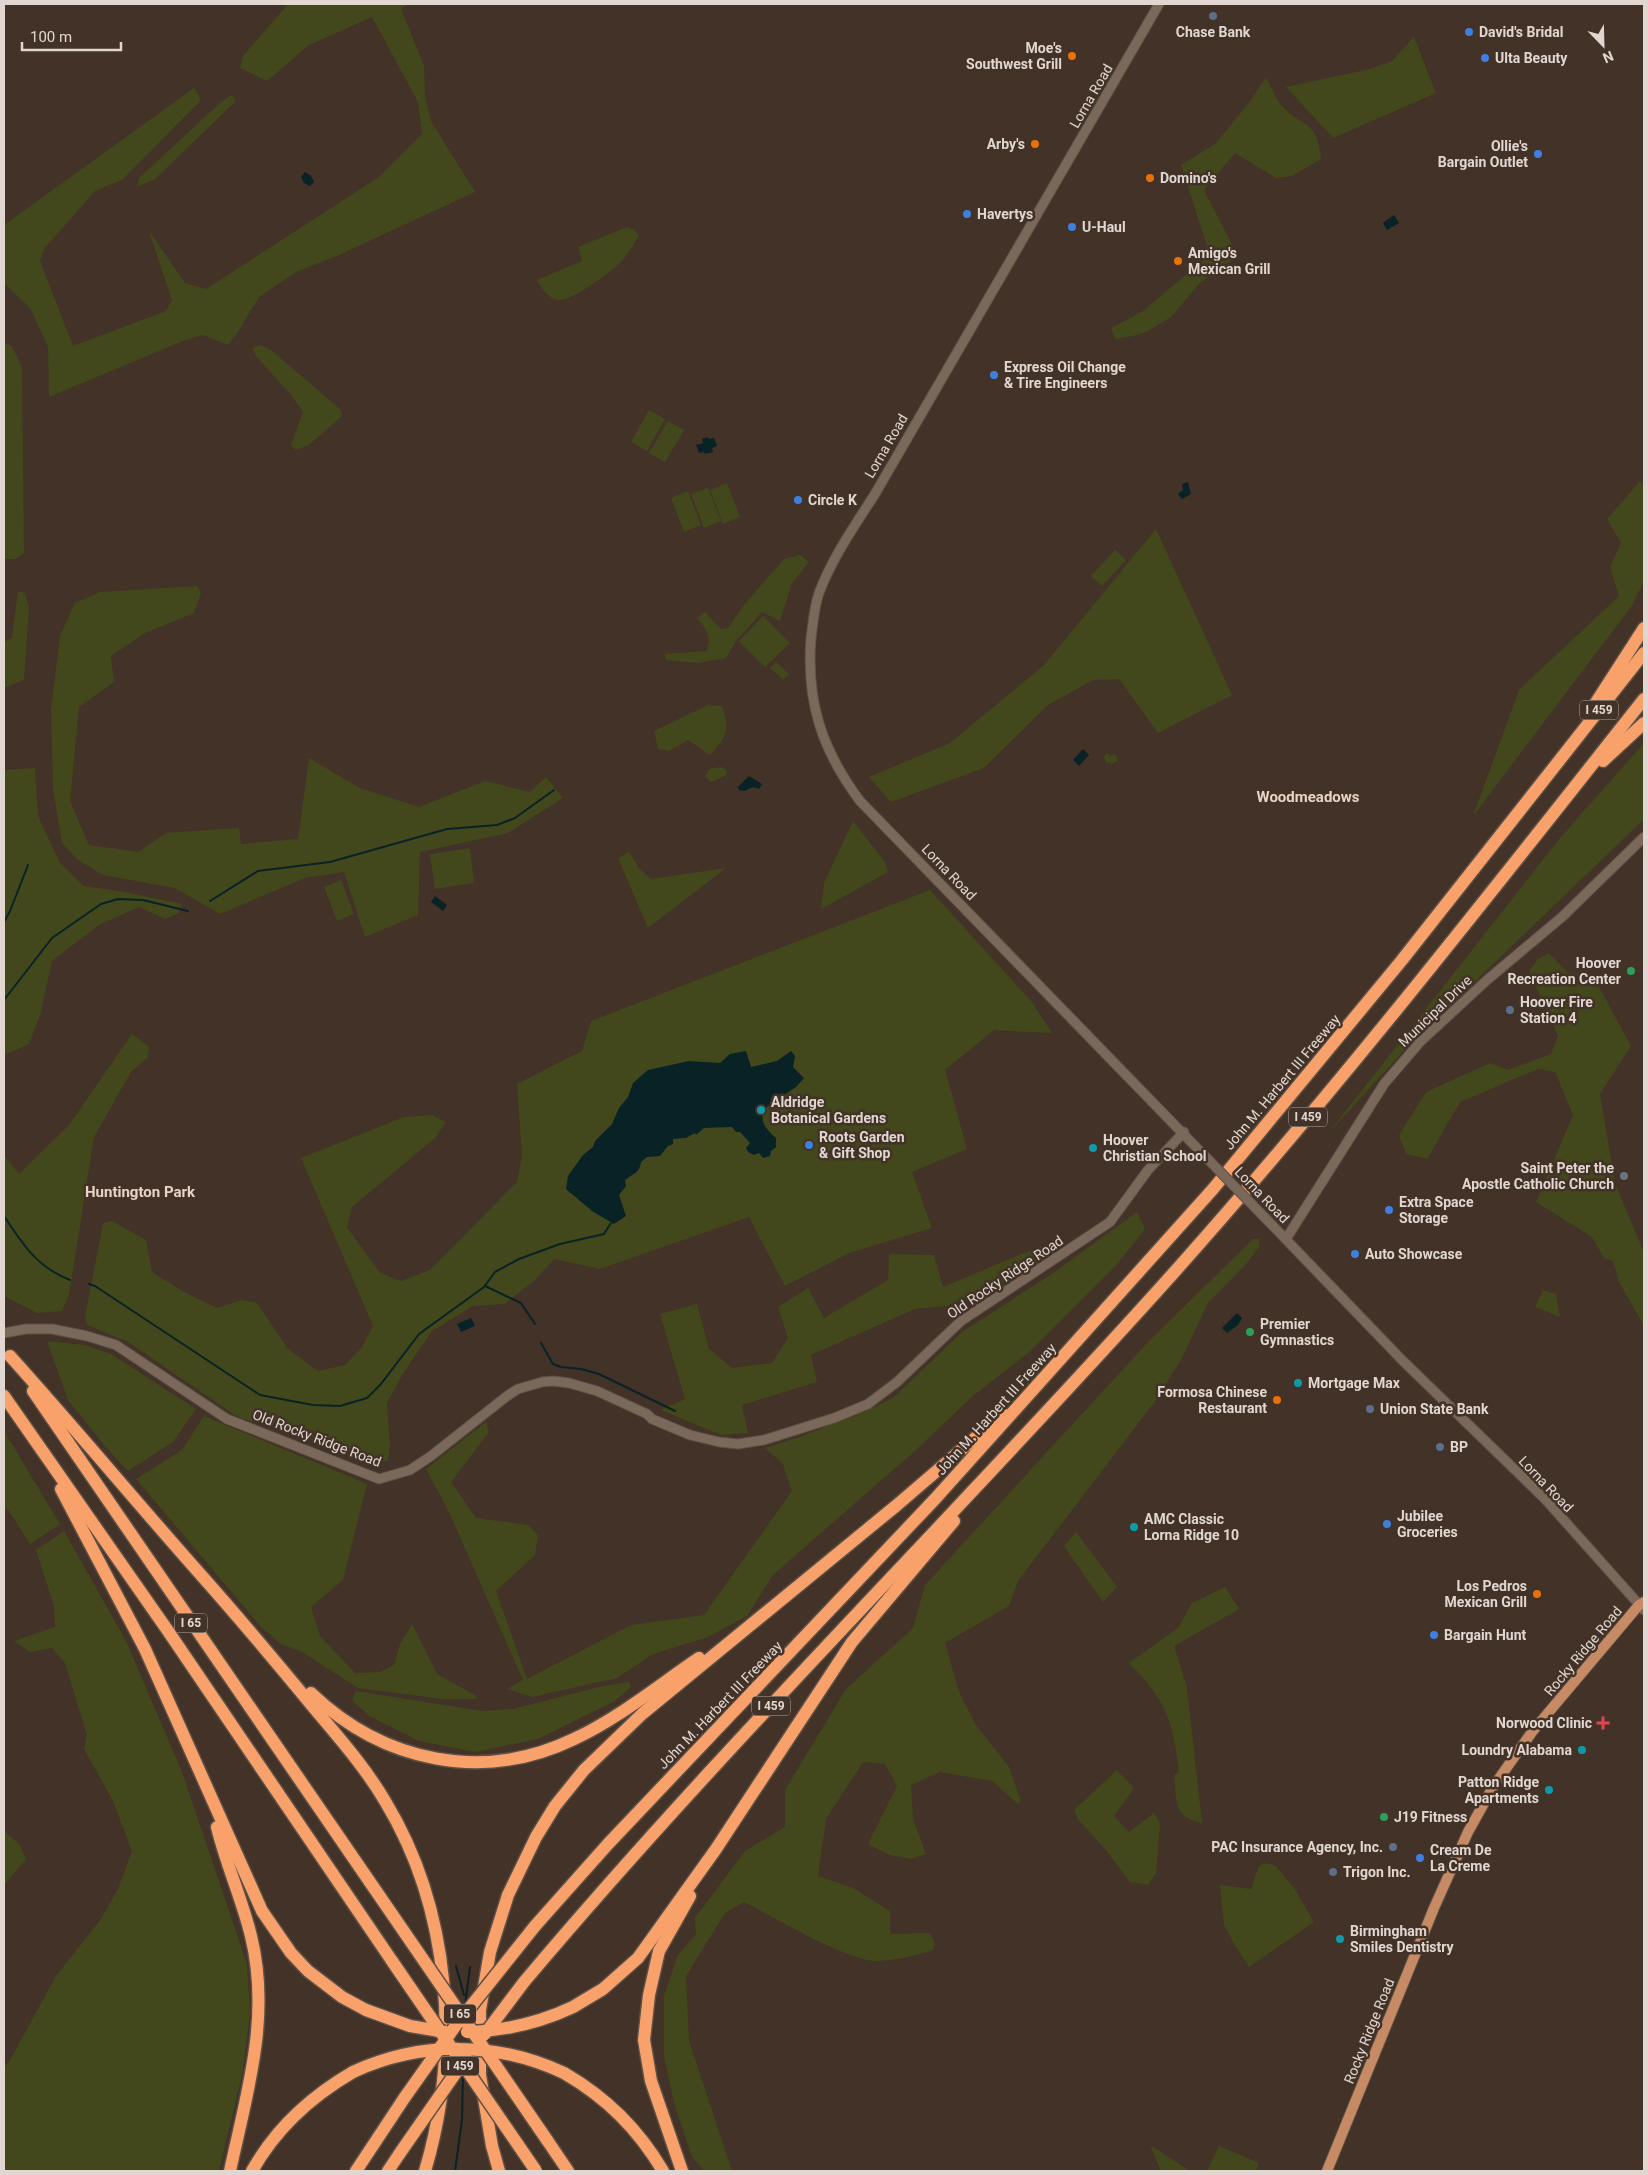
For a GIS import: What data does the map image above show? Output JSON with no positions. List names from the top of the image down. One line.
{"streets":{"highway":["I 459","John M. Harbert III Freeway","I 65"],"main road":["Rocky Ridge Road"],"street":["Lorna Road","Municipal Drive","Old Rocky Ridge Road"]},"crossings":[["Lorna Road","Municipal Drive"],["Lorna Road","Old Rocky Ridge Road"],["Lorna Road","Rocky Ridge Road"]],"districts":["Woodmeadows","Huntington Park"],"places":{"other":["Chase Bank","David's Bridal","Moe's Southwest Grill","Ulta Beauty","Arby's","Ollie's Bargain Outlet","Domino's","Havertys","U-Haul","Amigo's Mexican Grill","Express Oil Change & Tire Engineers","Circle K","Hoover Recreation Center","Hoover Fire Station 4","Aldridge Botanical Gardens","Roots Garden & Gift Shop","Hoover Christian School","Saint Peter the Apostle Catholic Church","Extra Space Storage","Auto Showcase","Premier Gymnastics","Mortgage Max","Formosa Chinese Restaurant","Union State Bank","BP","Jubilee Groceries","AMC Classic Lorna Ridge 10","Los Pedros Mexican Grill","Bargain Hunt","Loundry Alabama","Patton Ridge Apartments","J19 Fitness","PAC Insurance Agency, Inc.","Cream De La Creme","Trigon Inc.","Birmingham Smiles Dentistry"],"health":["Norwood Clinic"]},"scale_bar":"100 m","north":"bottom right"}
